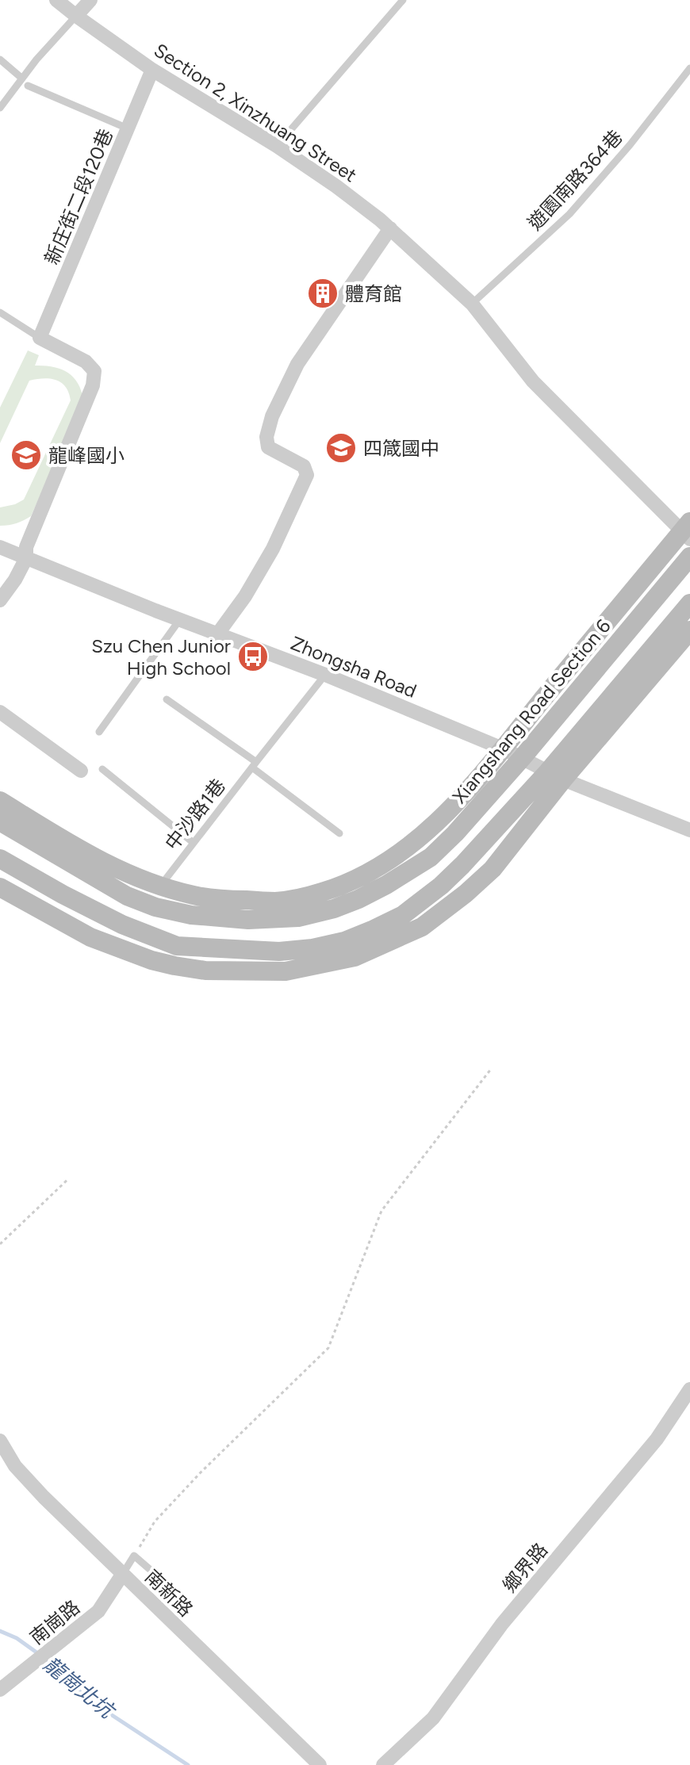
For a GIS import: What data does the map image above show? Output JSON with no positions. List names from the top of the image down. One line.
{"streets":{"main road":["Xiangshang Road Section 6"],"street":["Section 2, Xinzhuang Street","新庄街二段120巷","Zhongsha Road","鄉界路","南新路","南崗路"],"lane":["遊園南路364巷","中沙路1巷"]},"crossings":[["Section 2, Xinzhuang Street","遊園南路364巷"],["Section 2, Xinzhuang Street","新庄街二段120巷"],["Section 2, Xinzhuang Street","Xiangshang Road Section 6"],["Zhongsha Road","Xiangshang Road Section 6"],["Zhongsha Road","中沙路1巷"],["Xiangshang Road Section 6","中沙路1巷"],["南新路","南崗路"]],"water":["龍崗北坑"],"places":{"building":["體育館"],"school or university":["四箴國中","龍峰國小"],"bus stop":["Szu Chen Junior High School"]}}
